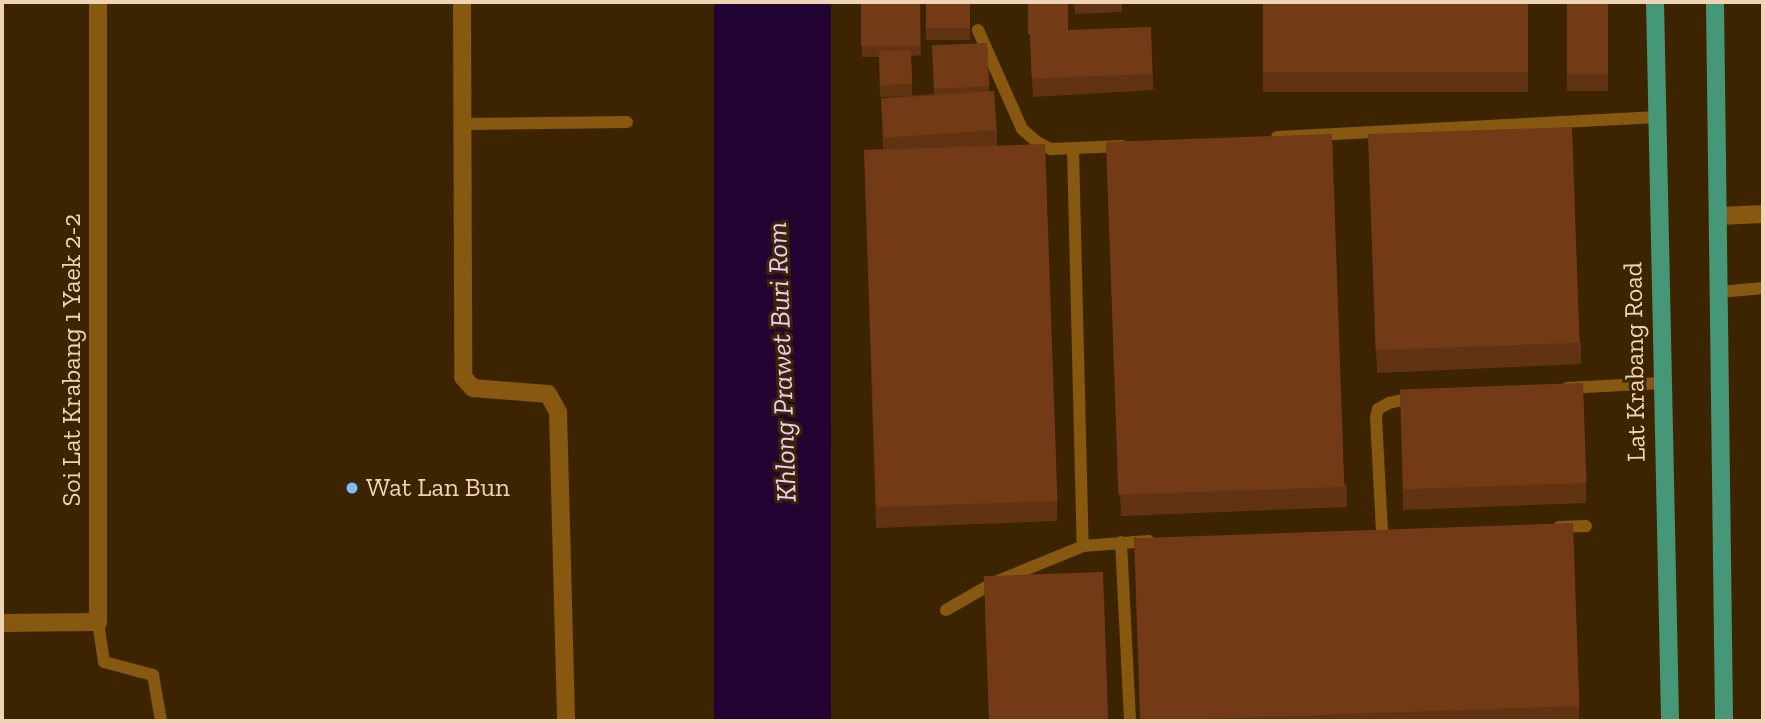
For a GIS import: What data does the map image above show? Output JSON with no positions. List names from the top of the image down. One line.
{"streets":{"main road":["Lat Krabang Road"],"street":["Soi Lat Krabang 1 Yaek 2-2"]},"water":["Khlong Prawet Buri Rom"],"places":["Wat Lan Bun"]}
